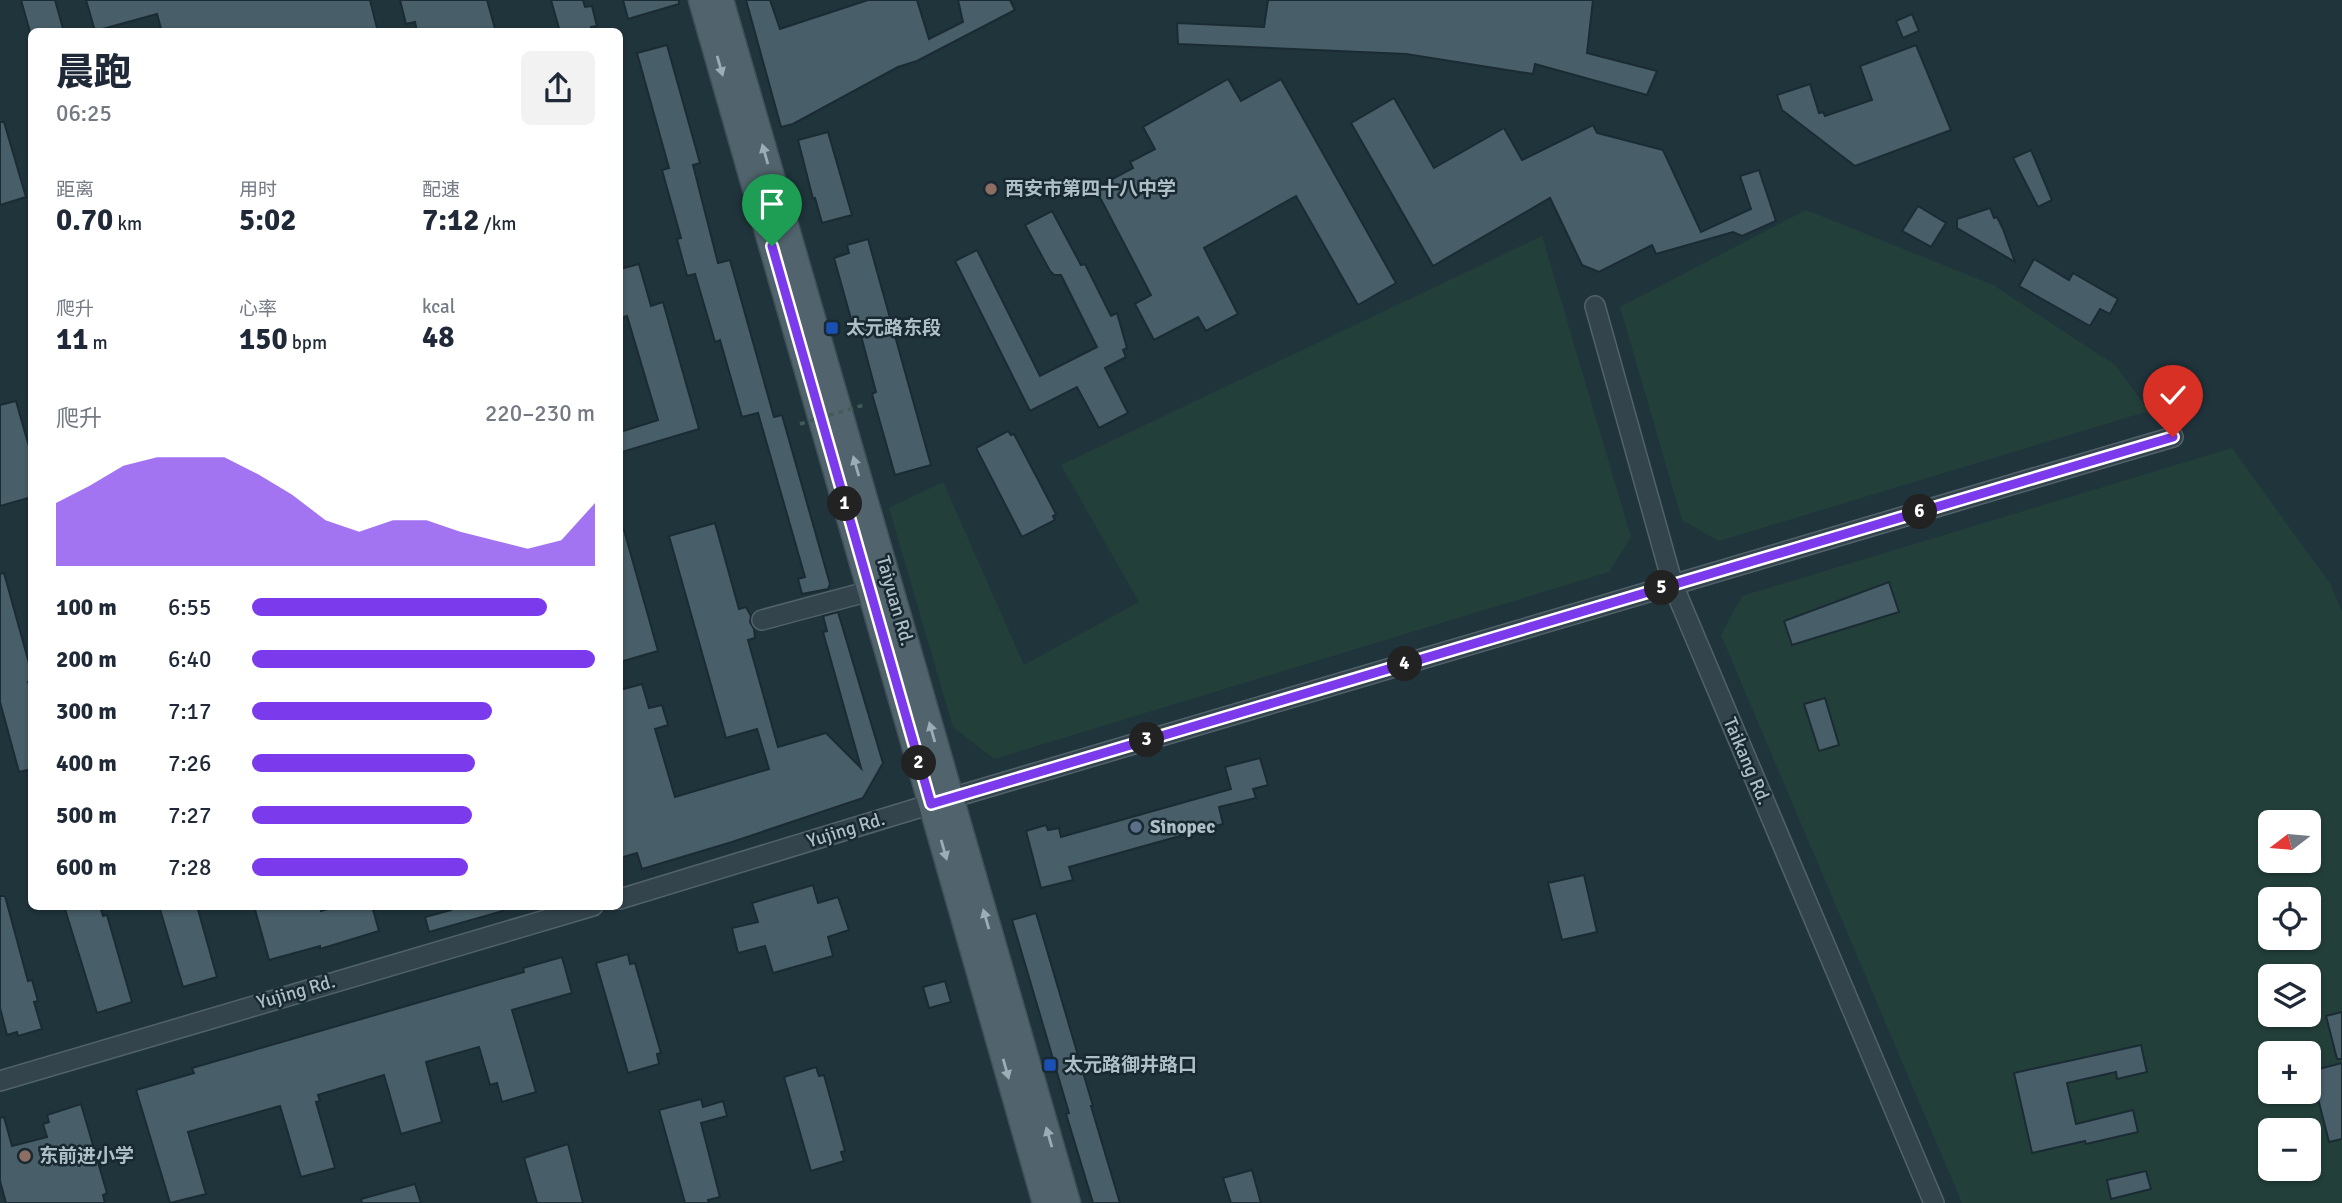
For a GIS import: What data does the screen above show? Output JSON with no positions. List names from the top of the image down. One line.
{"streets":{"main road":["Taiyuan Rd."],"street":["Taikang Rd.","Yujing Rd."]},"crossings":[["Taiyuan Rd.","Yujing Rd."],["Taikang Rd.","Yujing Rd."]],"places":{"other":["西安市第四十八中学","Sinopec","东前进小学"],"transit":["太元路东段","太元路御井路口"]},"north":"left","page":{"heading":["晨跑","06:25"],"stats":[["距离","0.70 km"],["用时","5:02"],["配速","7:12 /km"],["爬升","11 m"],["心率","150 bpm"],["kcal","48"]],"chart":["爬升","220–230 m"],"pins":["1","6","5","4","3","2"],"list":[{"name":"100 m","note":"6:55"},{"name":"200 m","note":"6:40"},{"name":"300 m","note":"7:17"},{"name":"400 m","note":"7:26"},{"name":"500 m","note":"7:27"},{"name":"600 m","note":"7:28"}],"map_buttons":["+","−"]}}
